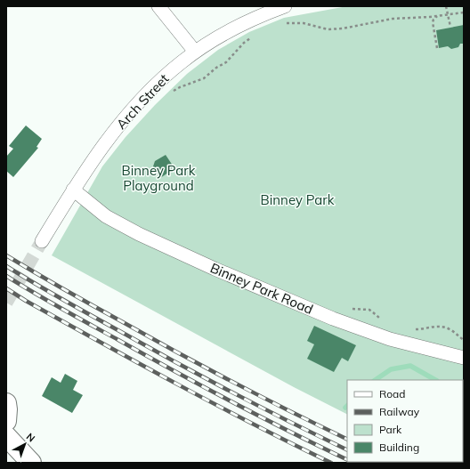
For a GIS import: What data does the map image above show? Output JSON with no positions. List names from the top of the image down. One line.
{"streets":{"street":["Arch Street","Binney Park Road"]},"crossings":[["Arch Street","Binney Park Road"]],"parks":["Binney Park Playground","Binney Park"],"legend":["Road","Railway","Park","Building"],"north":"top right"}
